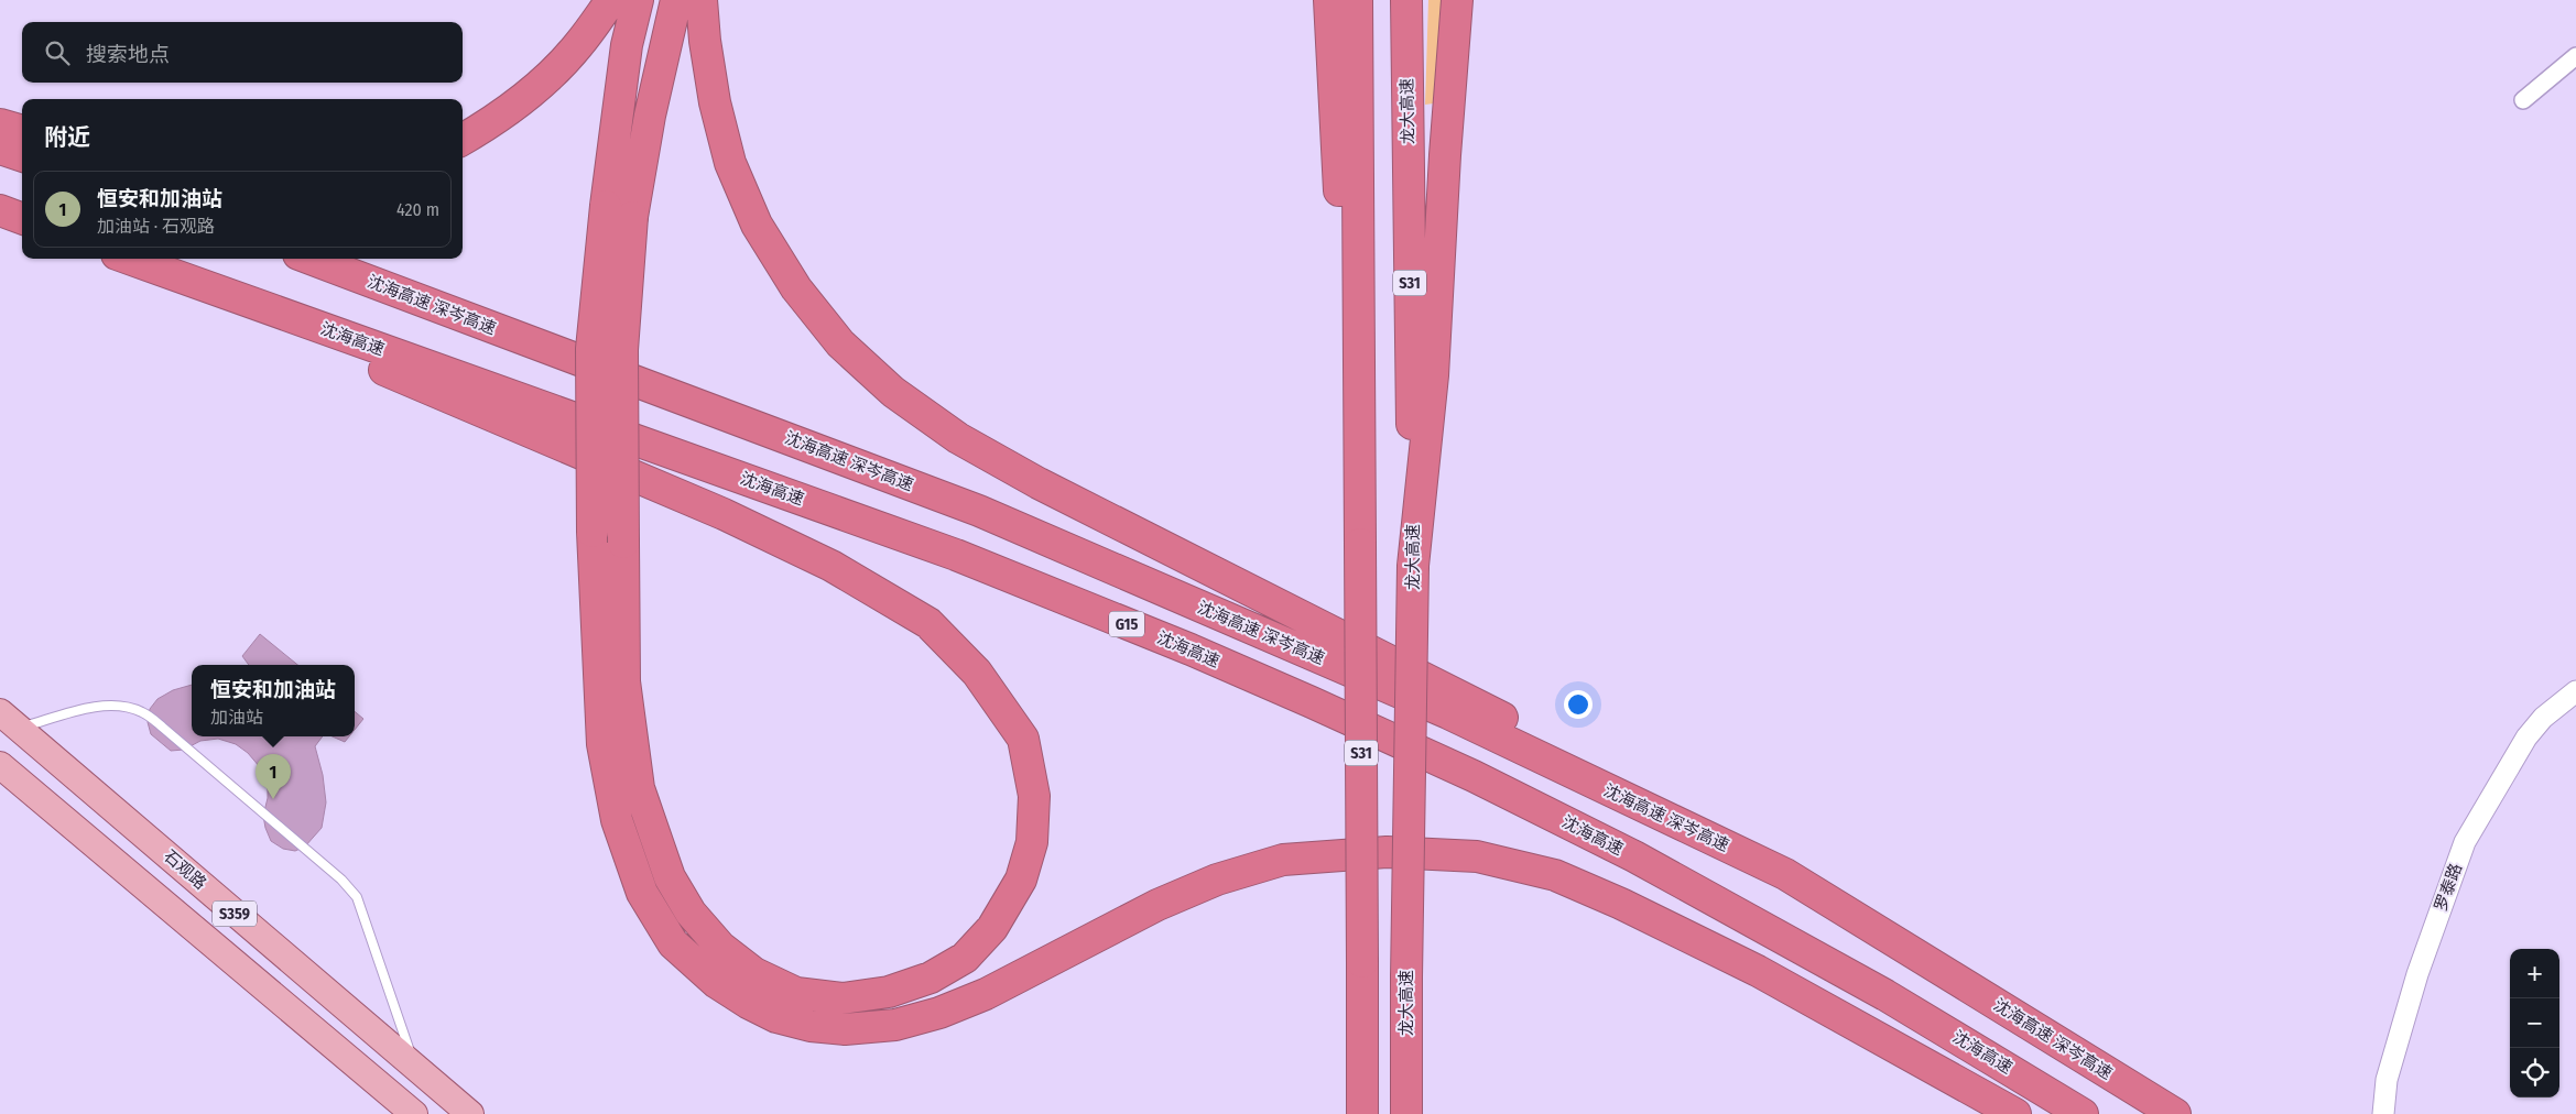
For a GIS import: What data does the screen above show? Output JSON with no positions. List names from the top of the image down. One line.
{"streets":{"highway":["龙大高速","S31","沈海高速 深岑高速","沈海高速","G15"],"main road":["石观路","S359"],"street":["罗泰路"]},"page":{"search":"搜索地点","heading":"附近","list":[{"mark":"1","name":"恒安和加油站","note":"加油站 · 石观路","value":"420 m"}],"popup":["恒安和加油站","加油站"],"pins":"1","map_buttons":["+","−"]}}
